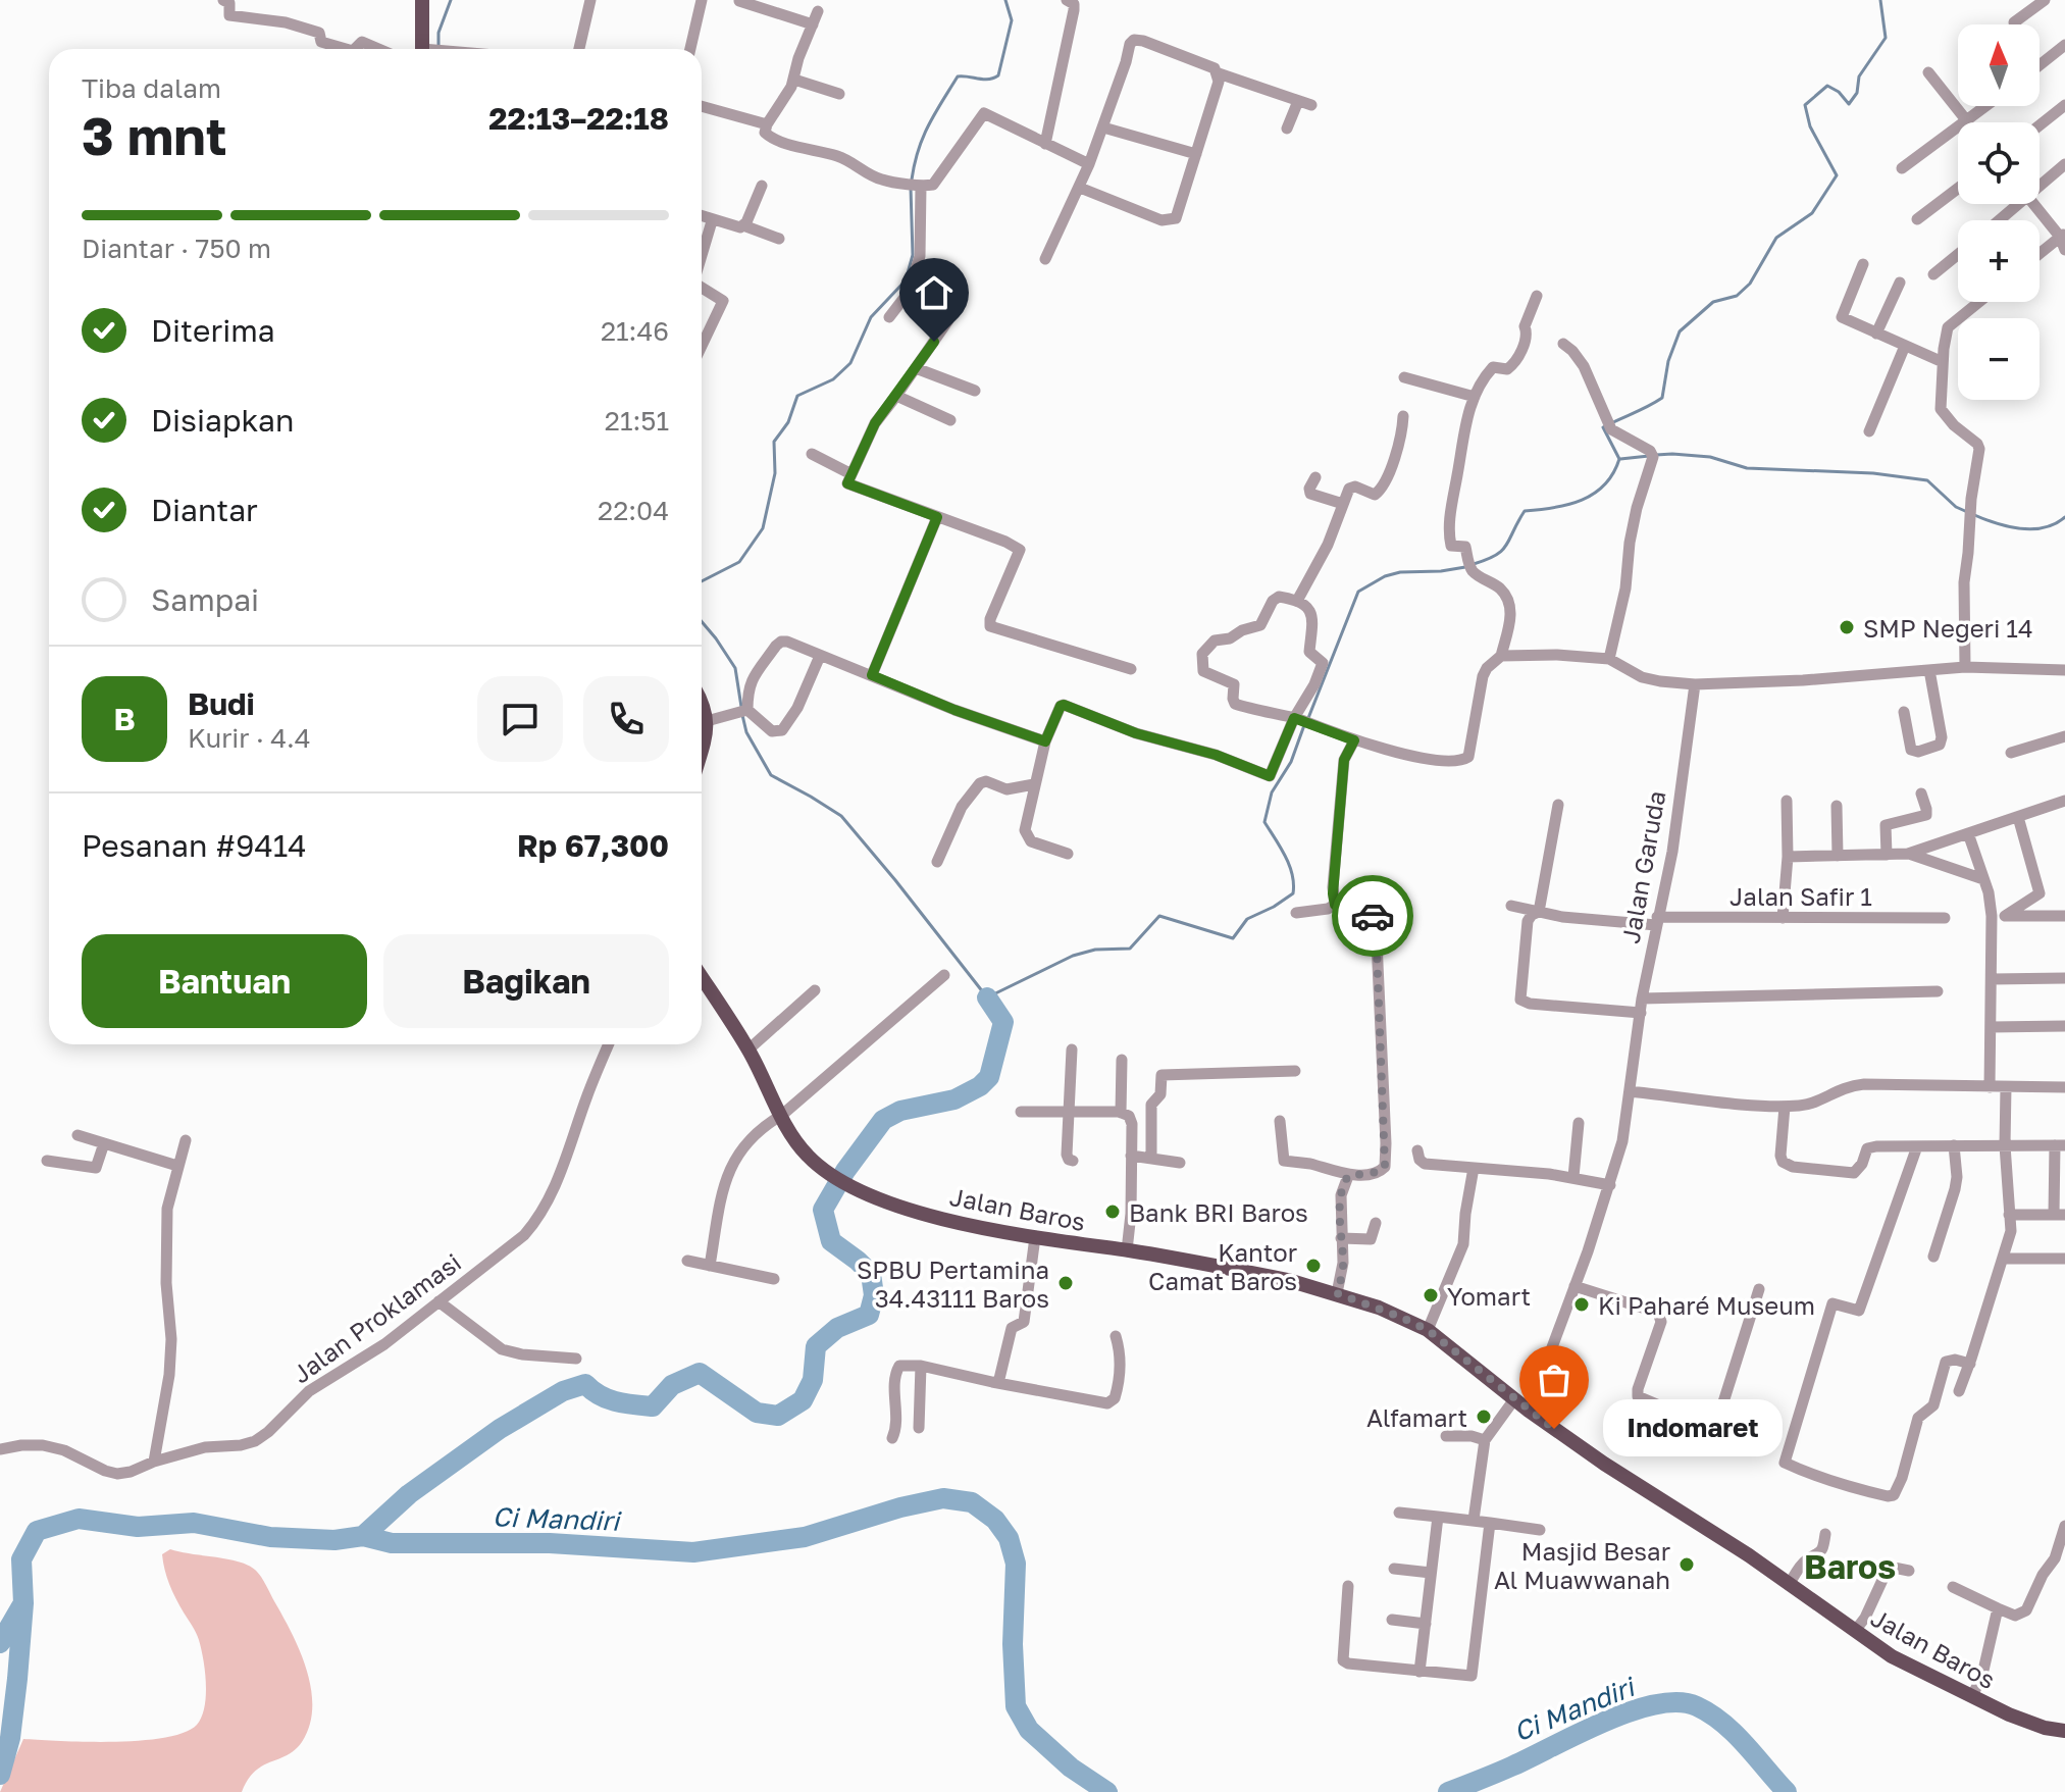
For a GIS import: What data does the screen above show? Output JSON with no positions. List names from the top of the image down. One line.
{"streets":{"main road":["Jalan Baros"],"street":["Jalan Garuda","Jalan Safir 1","Jalan Proklamasi"]},"crossings":[["Jalan Garuda","Jalan Safir 1"],["Jalan Garuda","Jalan Baros"]],"districts":["Baros"],"water":["Ci Mandiri"],"places":["SMP Negeri 14","Bank BRI Baros","Kantor Camat Baros","SPBU Pertamina 34.43111 Baros","Yomart","Ki Paharé Museum","Alfamart","Indomaret","Masjid Besar Al Muawwanah"],"north":"top","page":{"map_buttons":["+","−"],"heading":["3 mnt","Tiba dalam","22:13–22:18"],"panel":["Budi","Kurir · 4.4","Pesanan #9414","Rp 67,300"],"bar":"Diantar · 750 m","list":[["Diterima","21:46"],["Disiapkan","21:51"],["Diantar","22:04"],"Sampai"],"round":"B","buttons":["Bantuan","Bagikan"],"bubble":"Indomaret"}}
